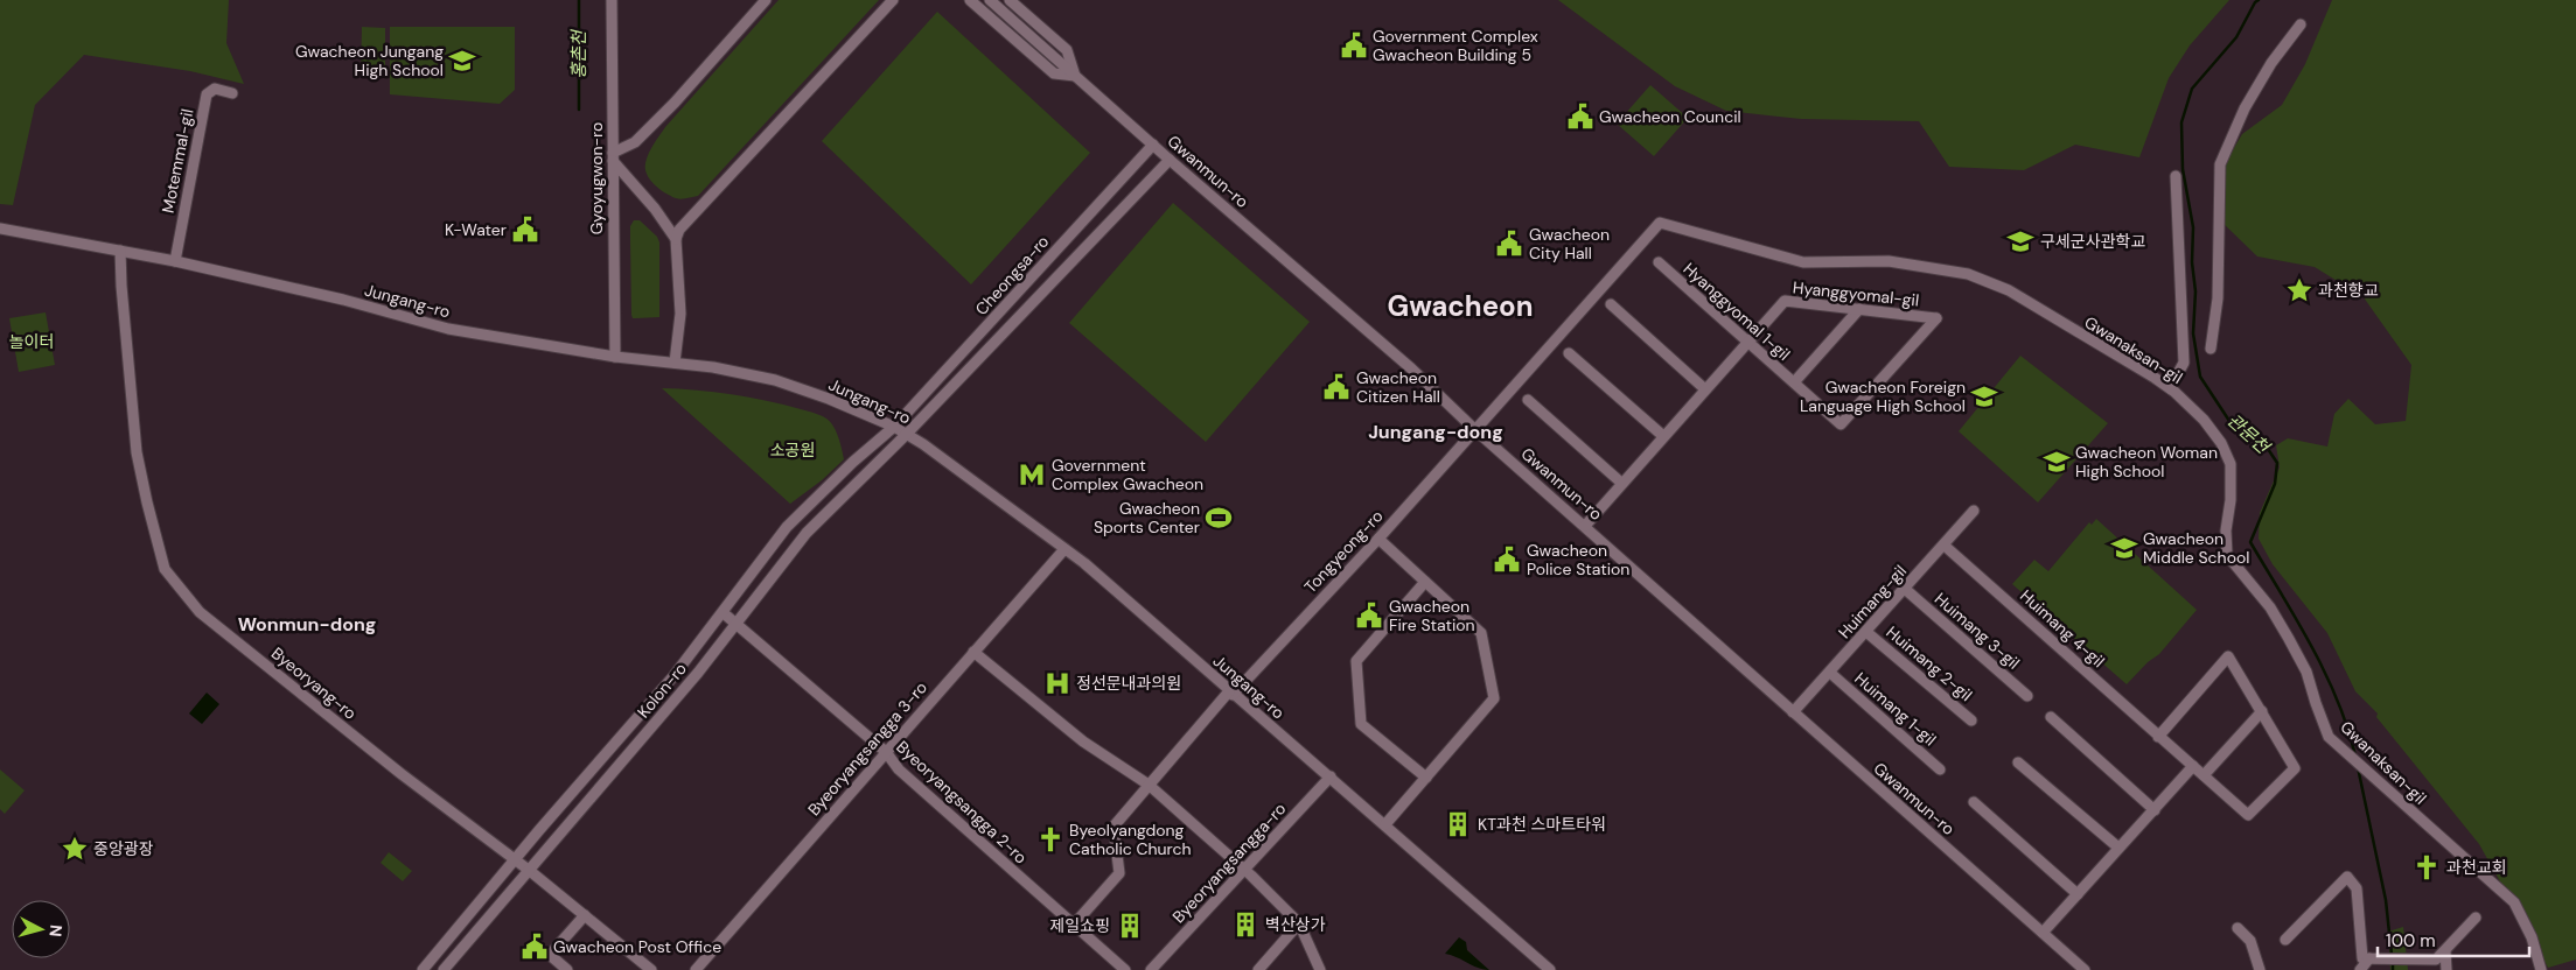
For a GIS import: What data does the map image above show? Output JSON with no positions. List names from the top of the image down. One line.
{"streets":{"street":["Motemmal-gil","Gwanmun-ro","Gyoyugwon-ro","Cheongsa-ro","Hyanggyomal-gil","Jungang-ro","Hyanggyomal 1-gil","Gwanaksan-gil","Tongyeong-ro","Huimang-gil","Huimang 4-gil","Huimang 3-gil","Huimang 2-gil","Byeoryang-ro","Kolon-ro","Huimang 1-gil","Byeoryangsangga 3-ro","Byeoryangsangga 2-ro","Byeoryangsangga-ro"]},"crossings":[["Motemmal-gil","Jungang-ro"],["Gwanmun-ro","Cheongsa-ro"],["Gwanmun-ro","Hyanggyomal-gil"],["Gwanmun-ro","Gwanaksan-gil"],["Gwanmun-ro","Tongyeong-ro"],["Gwanmun-ro","Huimang-gil"],["Gyoyugwon-ro","Jungang-ro"],["Cheongsa-ro","Jungang-ro"],["Cheongsa-ro","Byeoryang-ro"],["Cheongsa-ro","Kolon-ro"],["Cheongsa-ro","Byeoryangsangga 2-ro"],["Hyanggyomal-gil","Hyanggyomal 1-gil"],["Jungang-ro","Tongyeong-ro"],["Jungang-ro","Byeoryang-ro"],["Jungang-ro","Kolon-ro"],["Jungang-ro","Byeoryangsangga 3-ro"],["Jungang-ro","Byeoryangsangga-ro"],["Gwanaksan-gil","Tongyeong-ro"],["Tongyeong-ro","Byeoryangsangga 2-ro"],["Huimang-gil","Huimang 4-gil"],["Huimang-gil","Huimang 3-gil"],["Huimang-gil","Huimang 2-gil"],["Huimang-gil","Huimang 1-gil"],["Byeoryang-ro","Kolon-ro"],["Kolon-ro","Byeoryangsangga 2-ro"],["Byeoryangsangga 3-ro","Byeoryangsangga 2-ro"]],"districts":["Gwacheon","Jungang-dong","Wonmun-dong"],"water":["홍촌천","관문천"],"parks":["놀이터","소공원"],"places":{"public building":["Government Complex Gwacheon Building 5","Gwacheon Council","K-Water","Gwacheon City Hall","Gwacheon Citizen Hall","Gwacheon Police Station","Gwacheon Fire Station","Gwacheon Post Office"],"school or university":["Gwacheon Jungang High School","구세군사관학교","Gwacheon Foreign Language High School","Gwacheon Woman High School","Gwacheon Middle School"],"place":["과천향교","중앙광장"],"metro station":["Government Complex Gwacheon"],"sports":["Gwacheon Sports Center"],"hospital":["정선문내과의원"],"building":["KT과천 스마트타워","벽산상가","제일쇼핑"],"church":["Byeolyangdong Catholic Church","과천교회"]},"scale_bar":"100 m","north":"right"}
